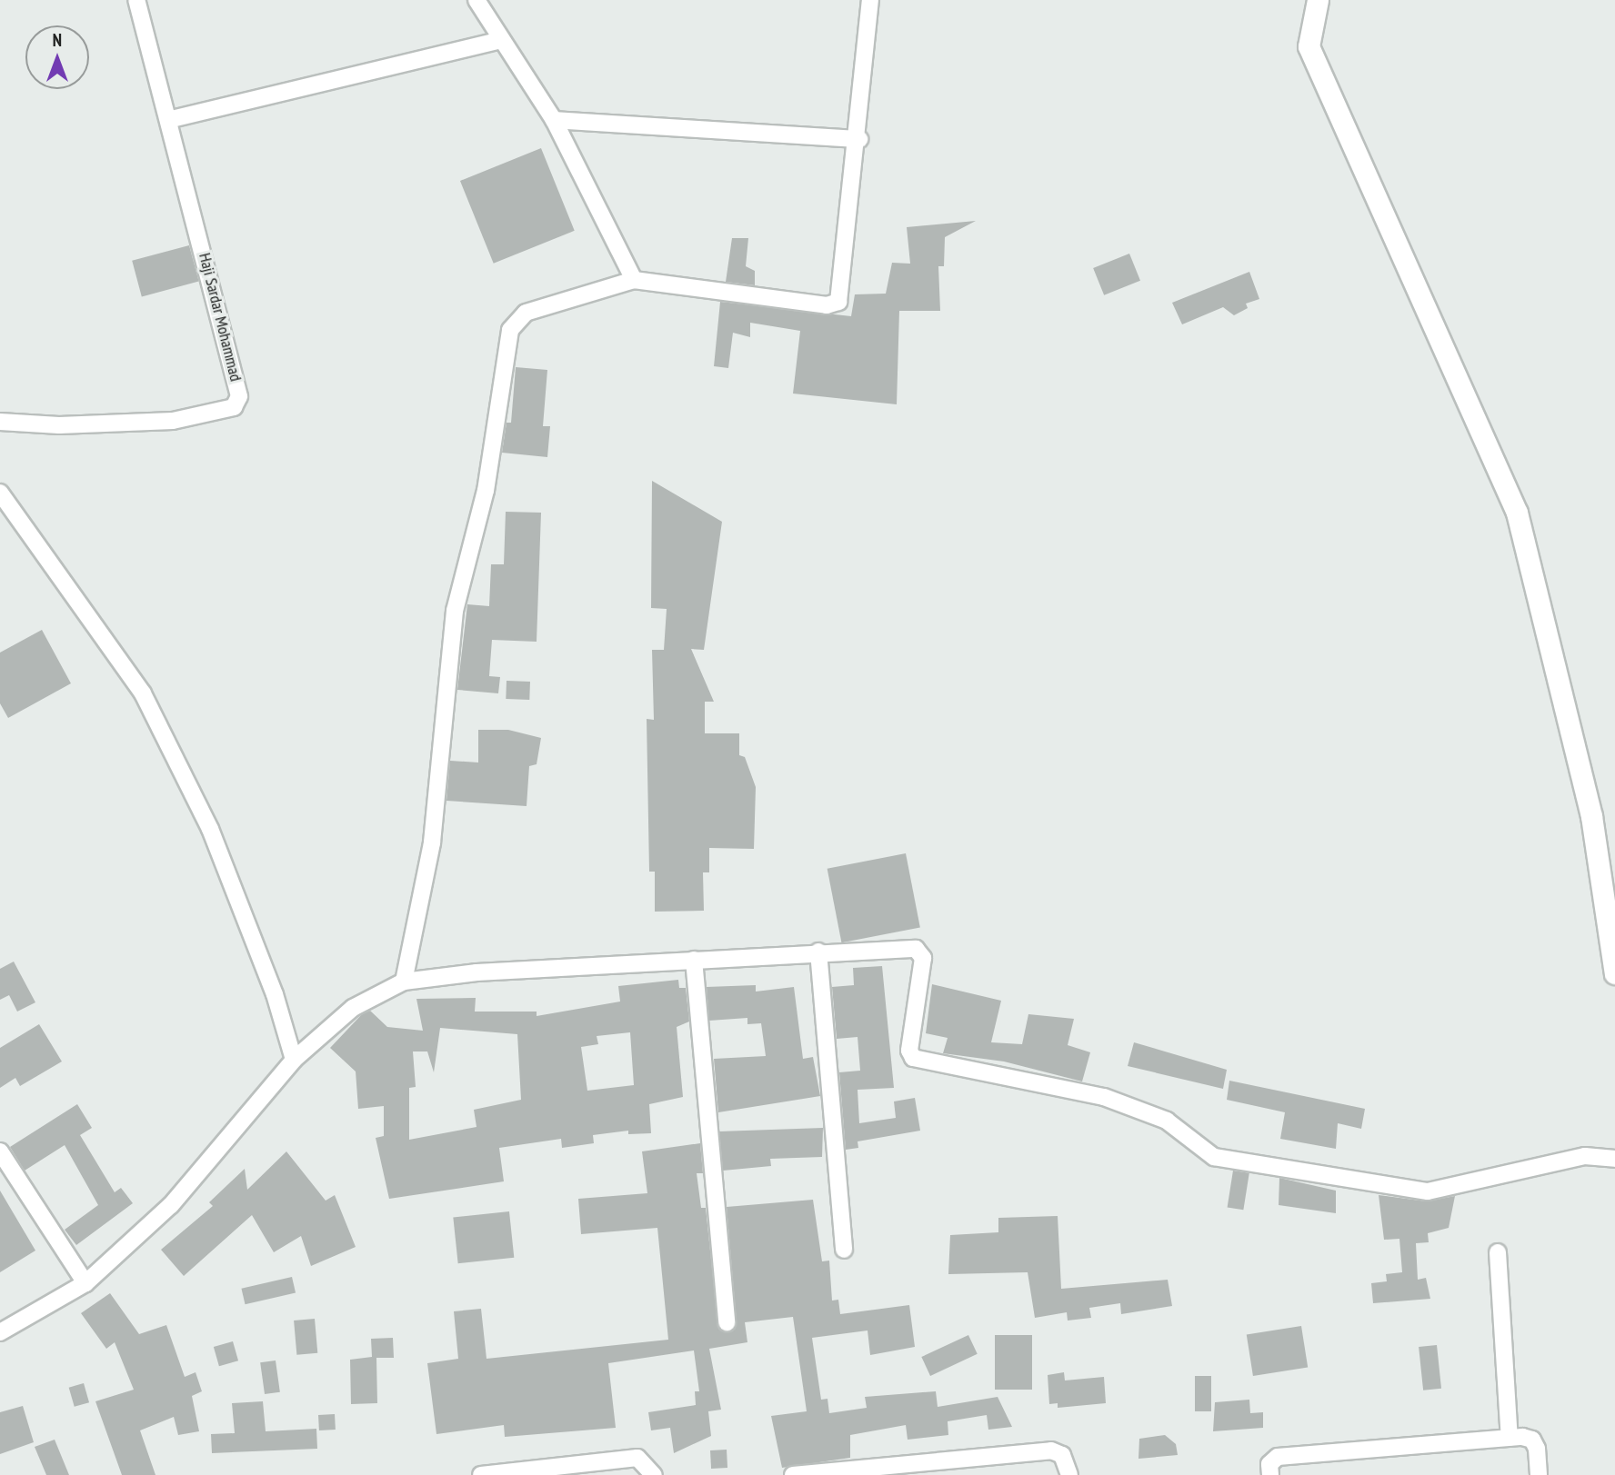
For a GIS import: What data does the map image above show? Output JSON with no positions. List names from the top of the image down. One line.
{"streets":{"street":["Haji Sardar Mohammad"]},"north":"top"}
